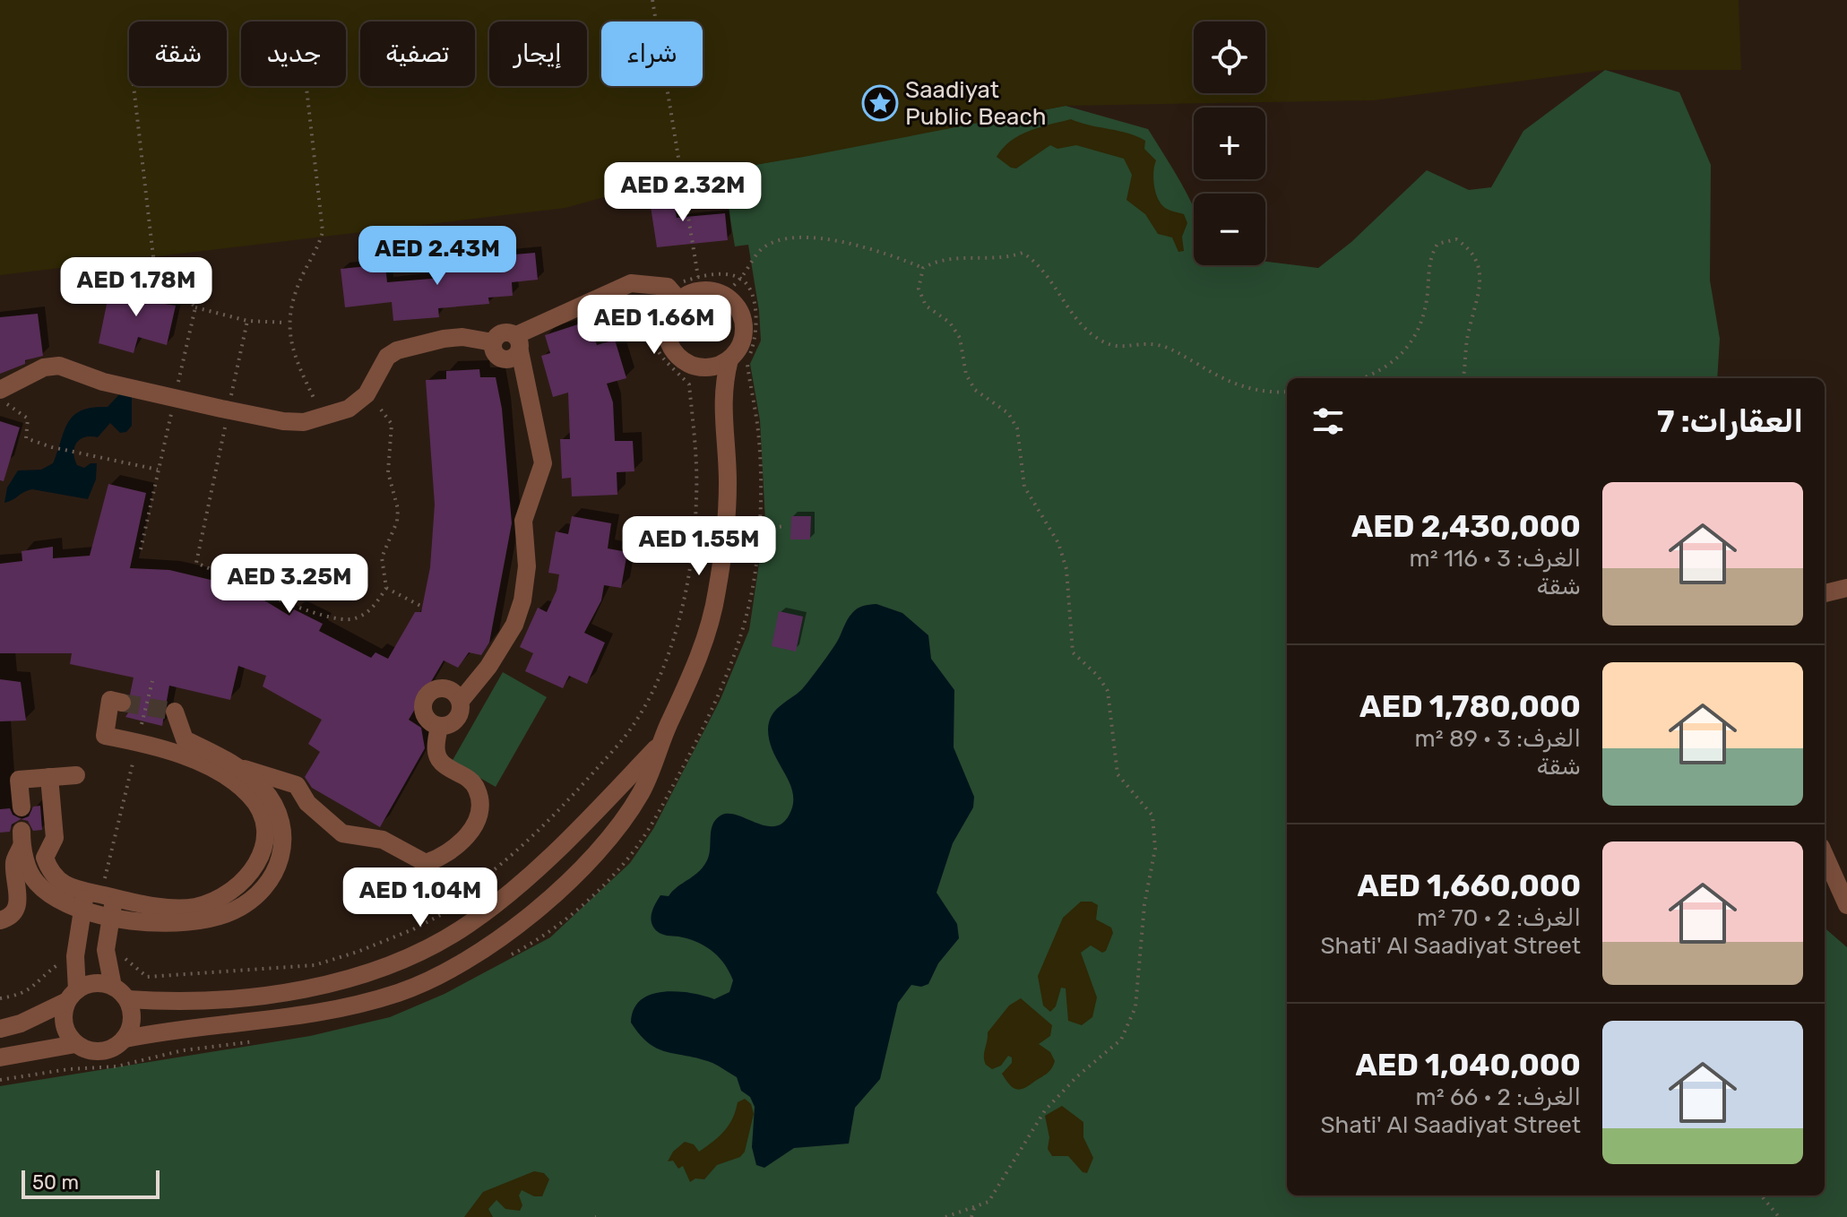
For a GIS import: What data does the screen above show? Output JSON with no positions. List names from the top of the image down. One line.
{"places":{"place":["Saadiyat Public Beach"]},"scale_bar":"50 m","page":{"map_buttons":["+","−"],"chip":["شراء","إيجار","تصفية","جديد","شقة"],"price":["AED 2.32M","AED 2.43M","AED 1.78M","AED 1.66M","AED 1.55M","AED 3.25M","AED 1.04M"],"heading":"العقارات: 7","list":[{"name":"AED 2,430,000","note":"الغرف: 3 · 116 m² · شقة"},{"name":"AED 1,780,000","note":"الغرف: 3 · 89 m² · شقة"},{"name":"AED 1,660,000","note":"الغرف: 2 · 70 m² · Shati' Al Saadiyat Street"},{"name":"AED 1,040,000","note":"الغرف: 2 · 66 m² · Shati' Al Saadiyat Street"}],"scale":"50 m"}}
